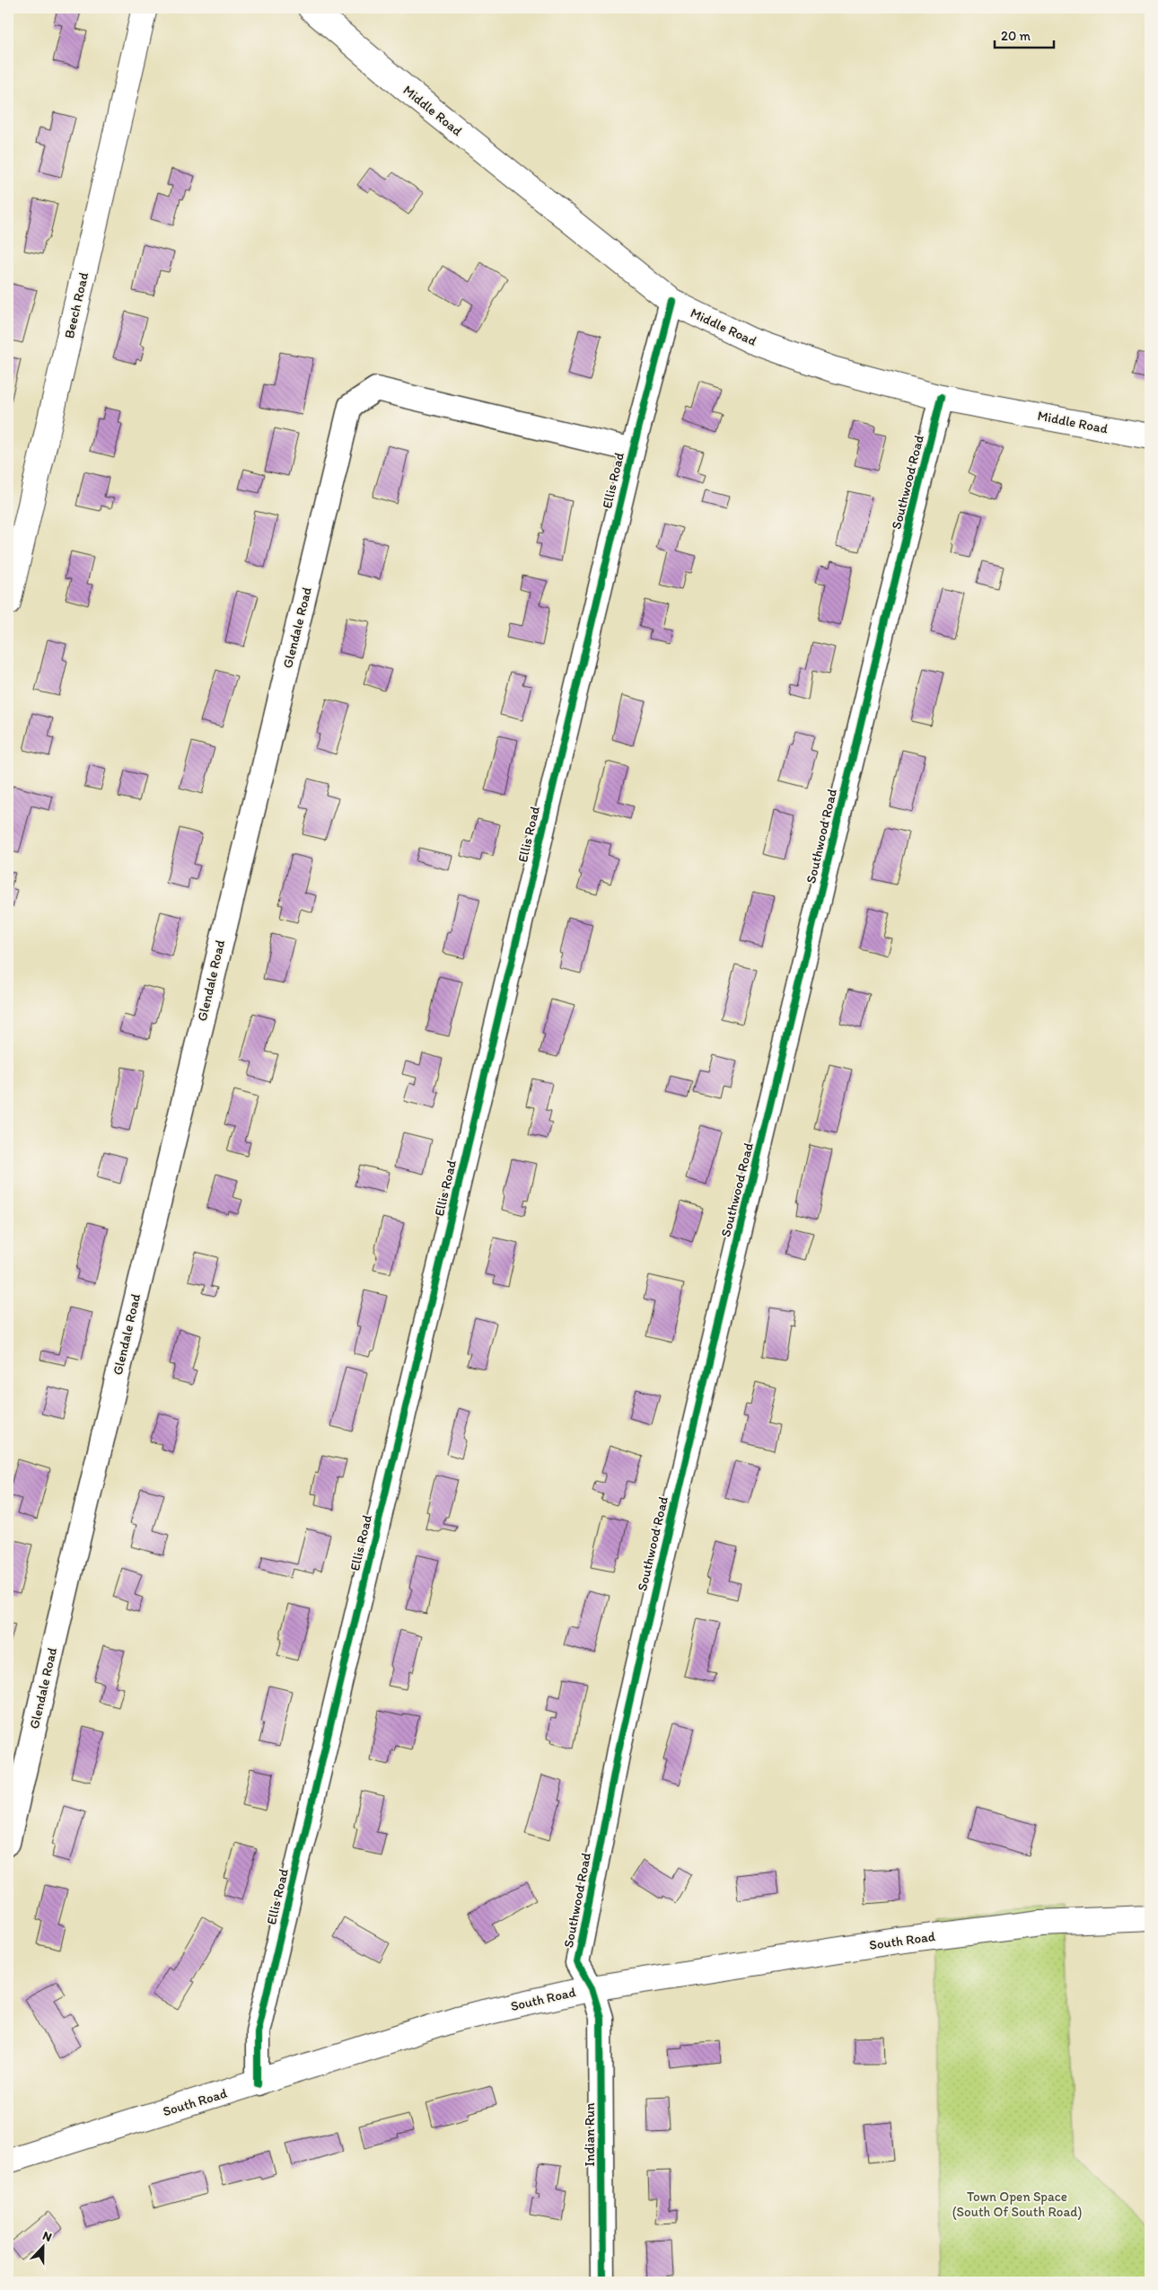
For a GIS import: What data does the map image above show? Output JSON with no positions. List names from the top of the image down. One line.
{"streets":{"street":["Middle Road","Beech Road","Ellis Road","Southwood Road","Glendale Road","South Road","Indian Run"]},"crossings":[["Middle Road","Ellis Road"],["Middle Road","Southwood Road"],["Ellis Road","Glendale Road"],["Ellis Road","South Road"],["Southwood Road","South Road"],["Southwood Road","Indian Run"],["South Road","Indian Run"]],"parks":["Town Open Space (South Of South Road)"],"scale_bar":"20 m","north":"top"}
